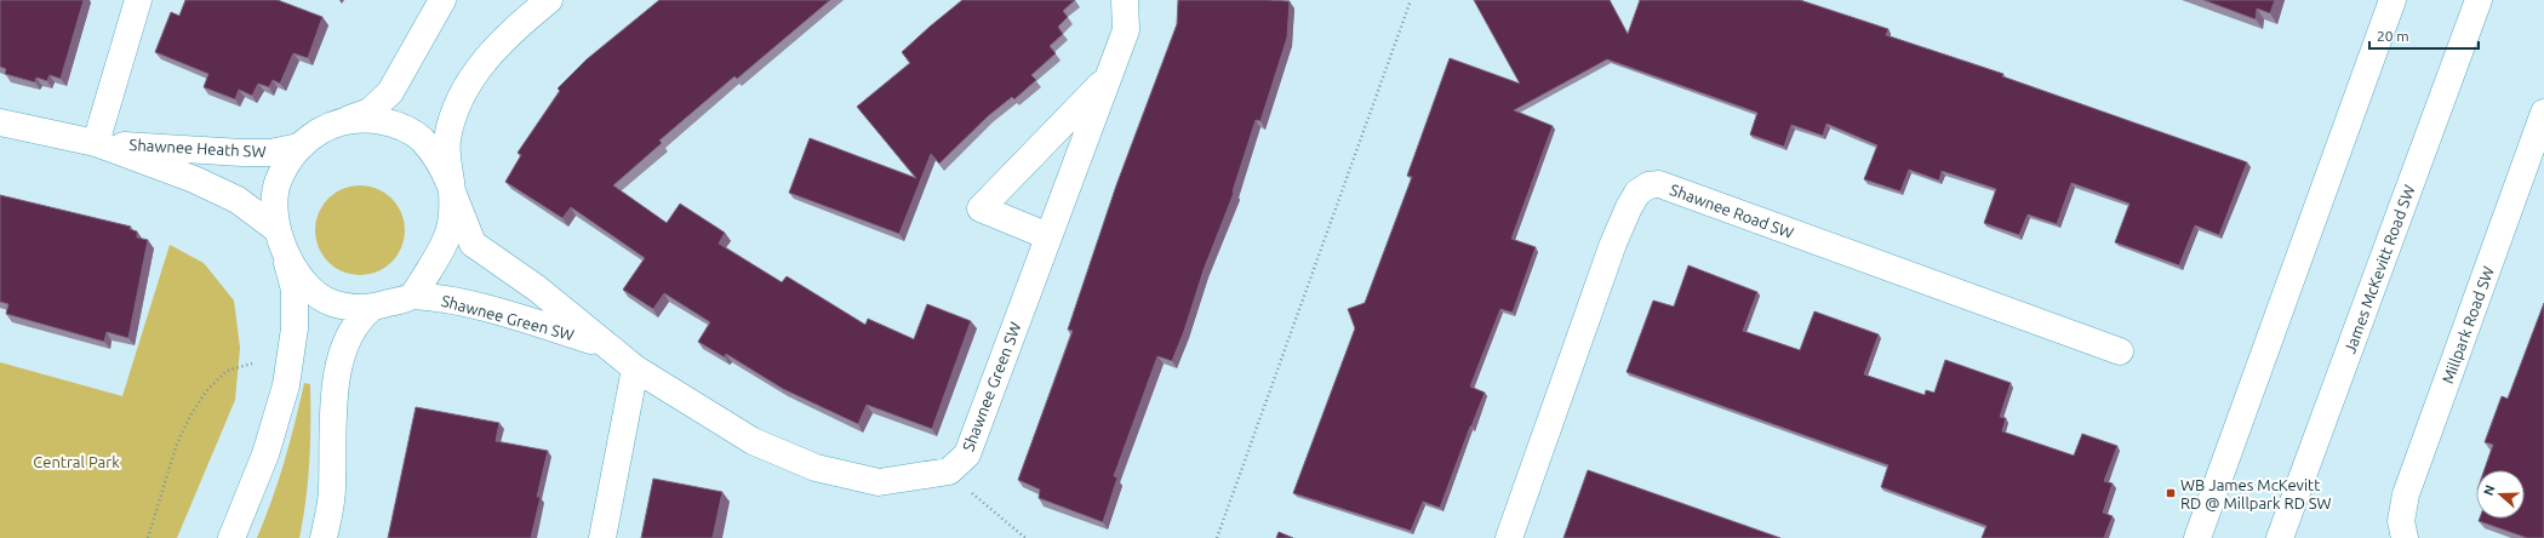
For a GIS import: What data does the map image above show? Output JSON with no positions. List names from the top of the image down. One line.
{"streets":{"street":["Shawnee Heath SW","Shawnee Road SW","James McKevitt Road SW","Shawnee Green SW","Millpark Road SW"]},"parks":["Central Park"],"places":{"transit":["WB James McKevitt RD @ Millpark RD SW"]},"scale_bar":"20 m","north":"left"}
